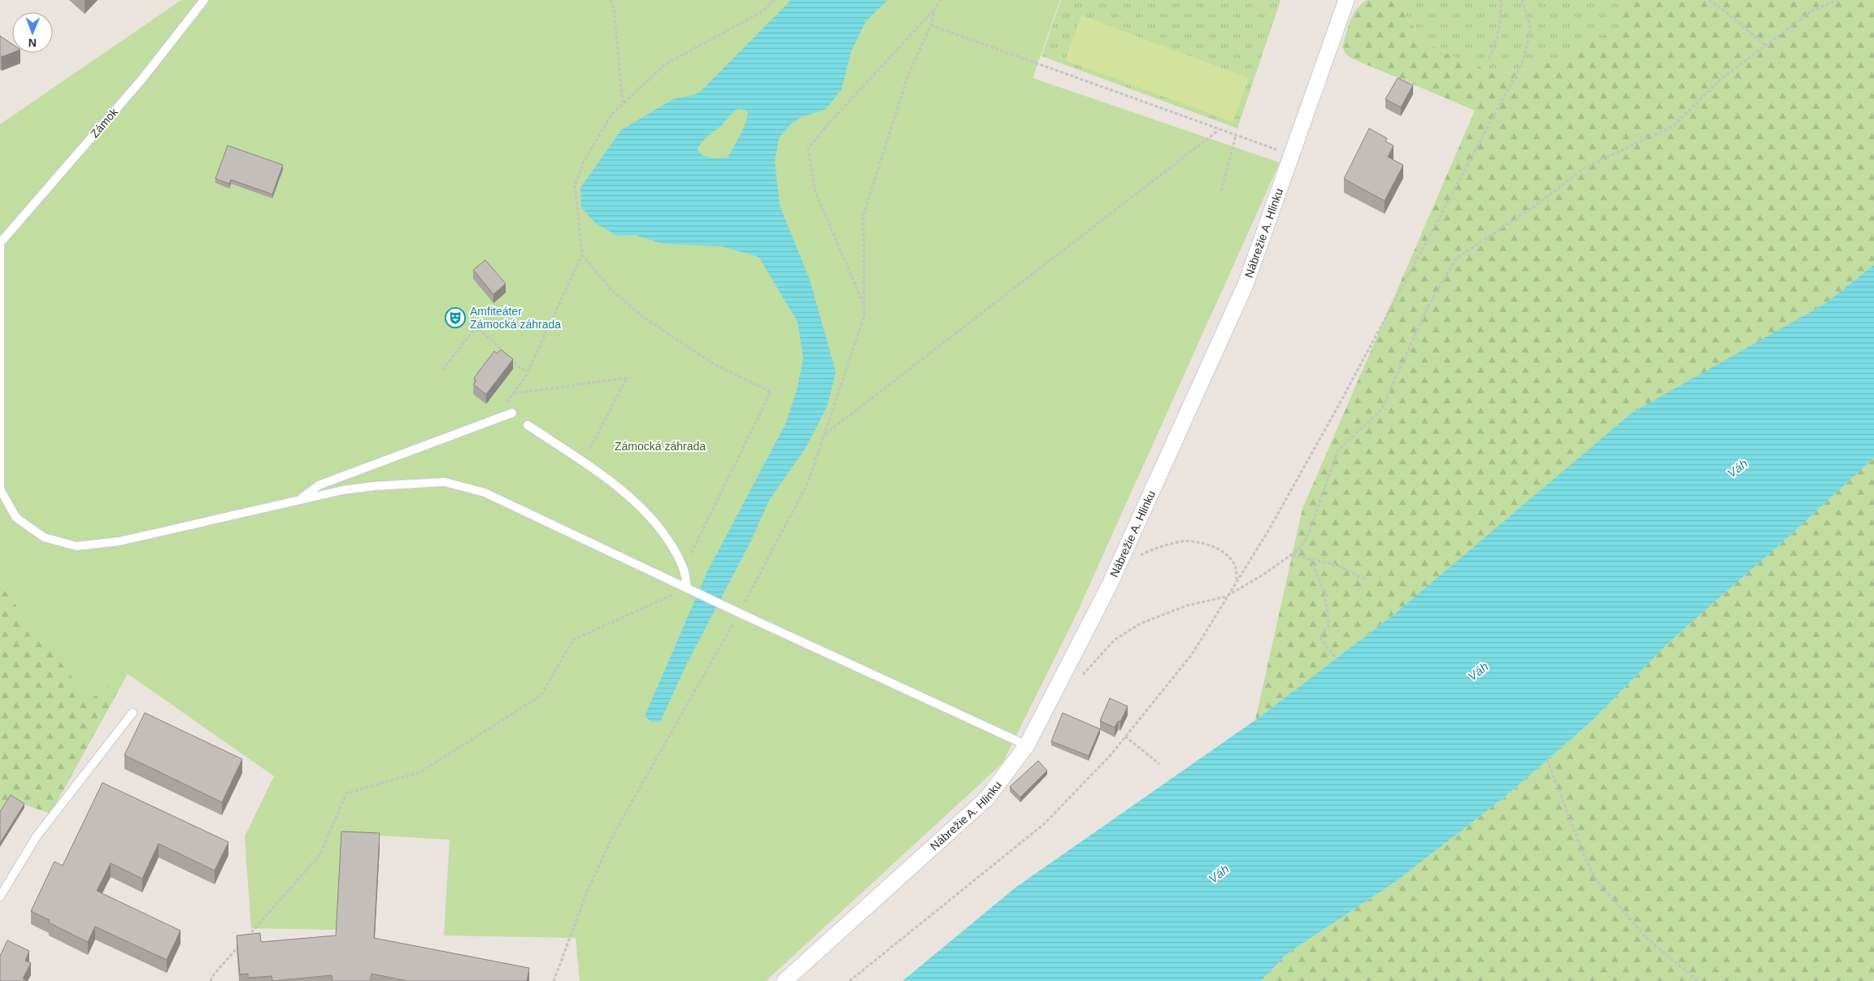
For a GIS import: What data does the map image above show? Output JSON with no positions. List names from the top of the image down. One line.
{"streets":{"street":["Nábrežie A. Hlinku"],"lane":["Zámok"]},"water":["Váh"],"parks":["Zámocká záhrada"],"places":{"theatre":["Amfiteáter Zámocká záhrada"]},"north":"bottom"}
